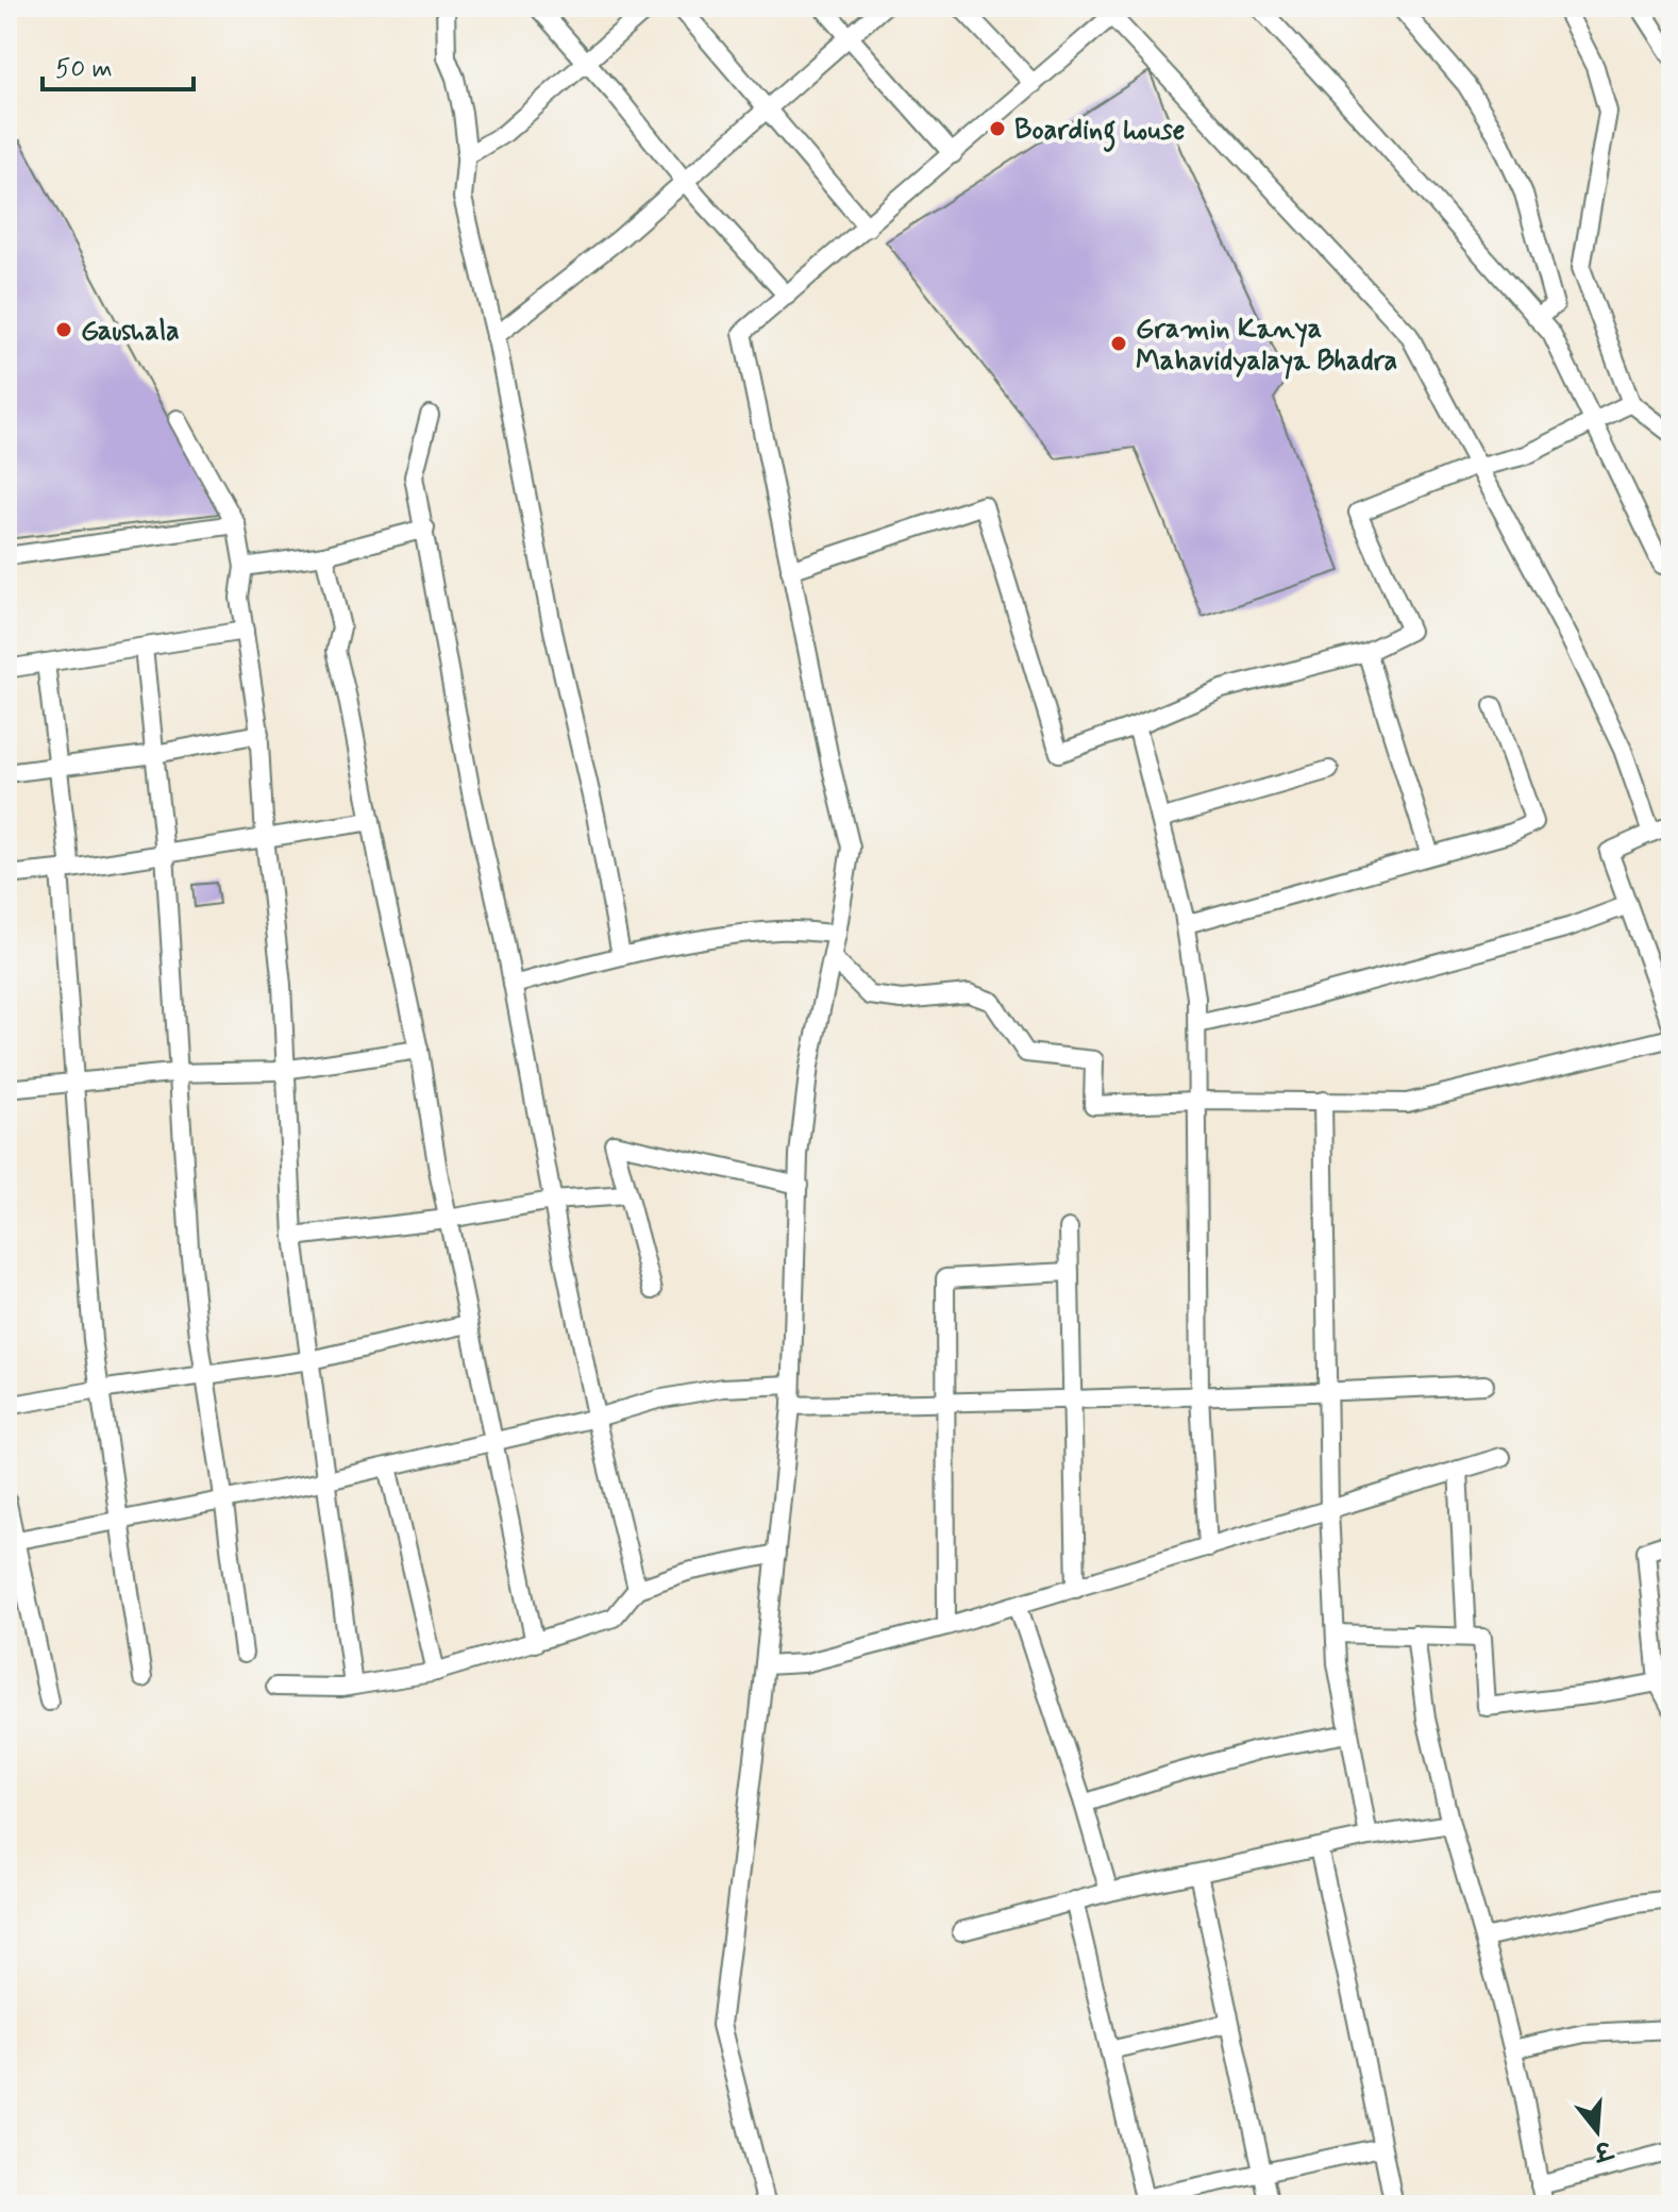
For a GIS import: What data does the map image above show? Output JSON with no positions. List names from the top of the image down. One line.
{"places":["Boarding house","Gaushala","Gramin Kanya Mahavidyalaya Bhadra"],"scale_bar":"50 m","north":"bottom"}
